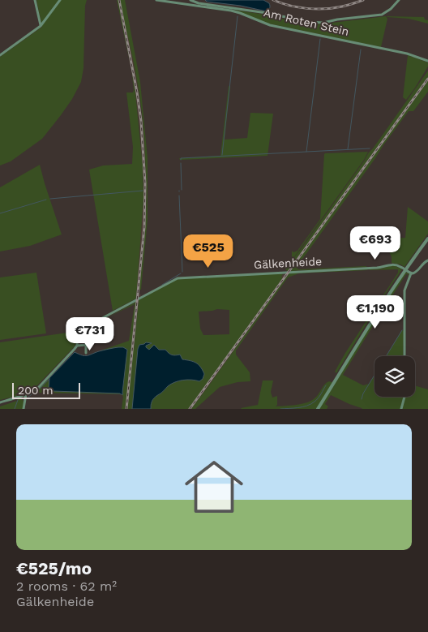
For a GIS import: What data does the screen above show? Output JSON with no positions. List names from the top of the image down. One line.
{"streets":{"street":["Am Roten Stein","Gälkenheide"]},"scale_bar":"200 m","page":{"price":["€693","€525","€1,190","€731"],"scale":"200 m","list":[{"name":"€525/mo","note":"2 rooms · 62 m² · Gälkenheide"}]}}
